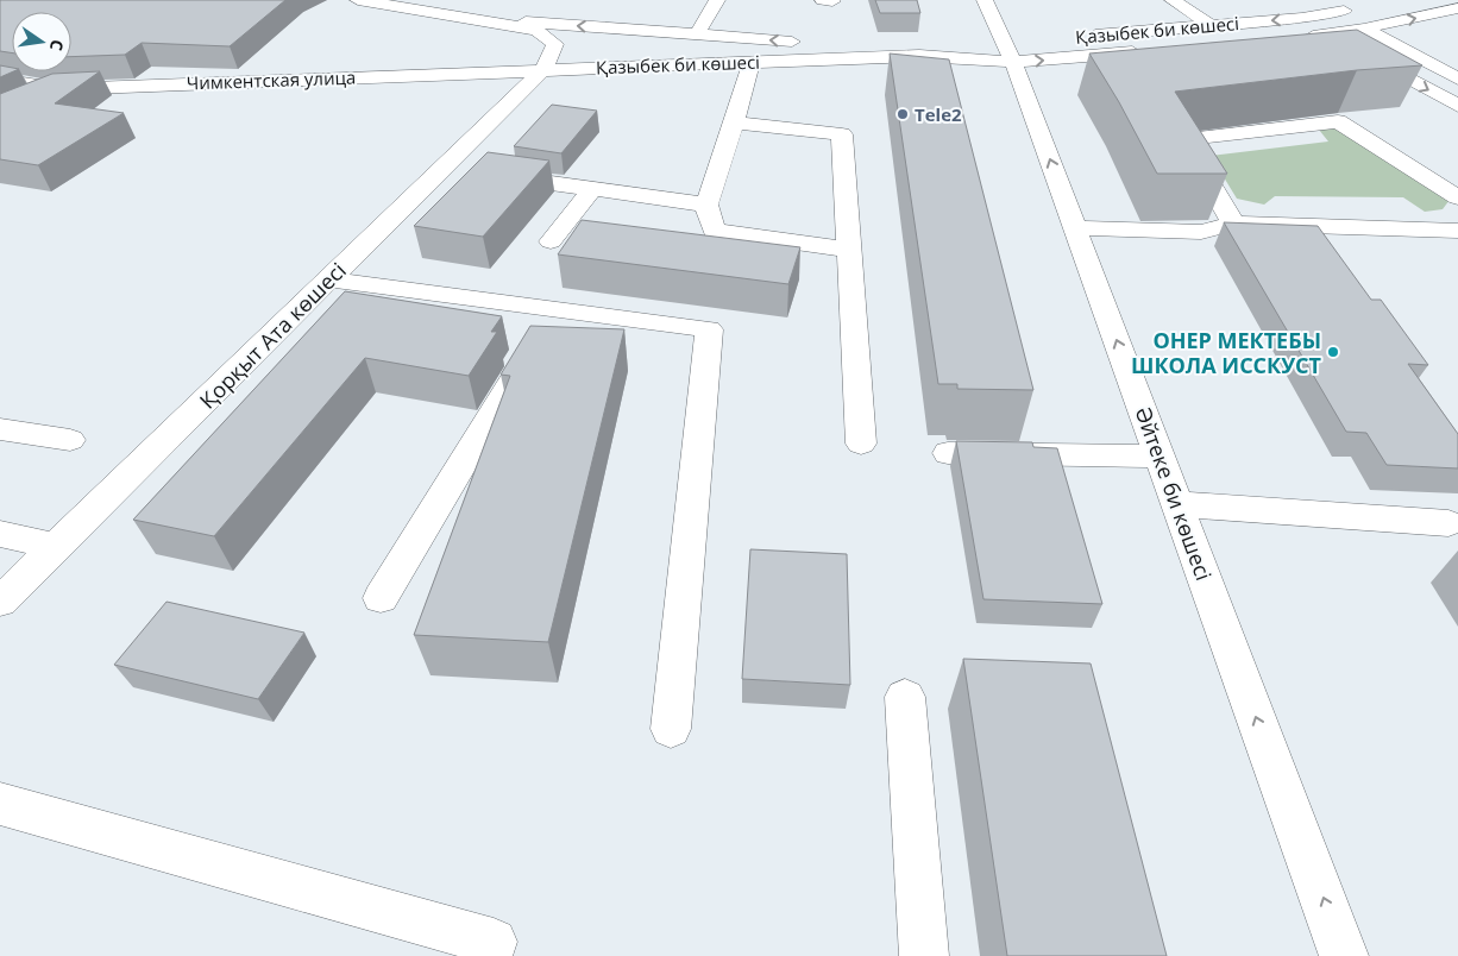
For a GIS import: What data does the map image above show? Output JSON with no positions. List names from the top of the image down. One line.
{"streets":{"street":["Қазыбек би көшесі","Чимкентская улица","Қорқыт Ата көшесі","Әйтеке би көшесі"]},"crossings":[["Қазыбек би көшесі","Чимкентская улица"],["Қазыбек би көшесі","Қорқыт Ата көшесі"],["Қазыбек би көшесі","Әйтеке би көшесі"],["Чимкентская улица","Қорқыт Ата көшесі"]],"one_way":["Әйтеке би көшесі"],"places":["Tele2","ОНЕР МЕКТЕБЫ ШКОЛА ИССКУСТ"],"north":"right"}
